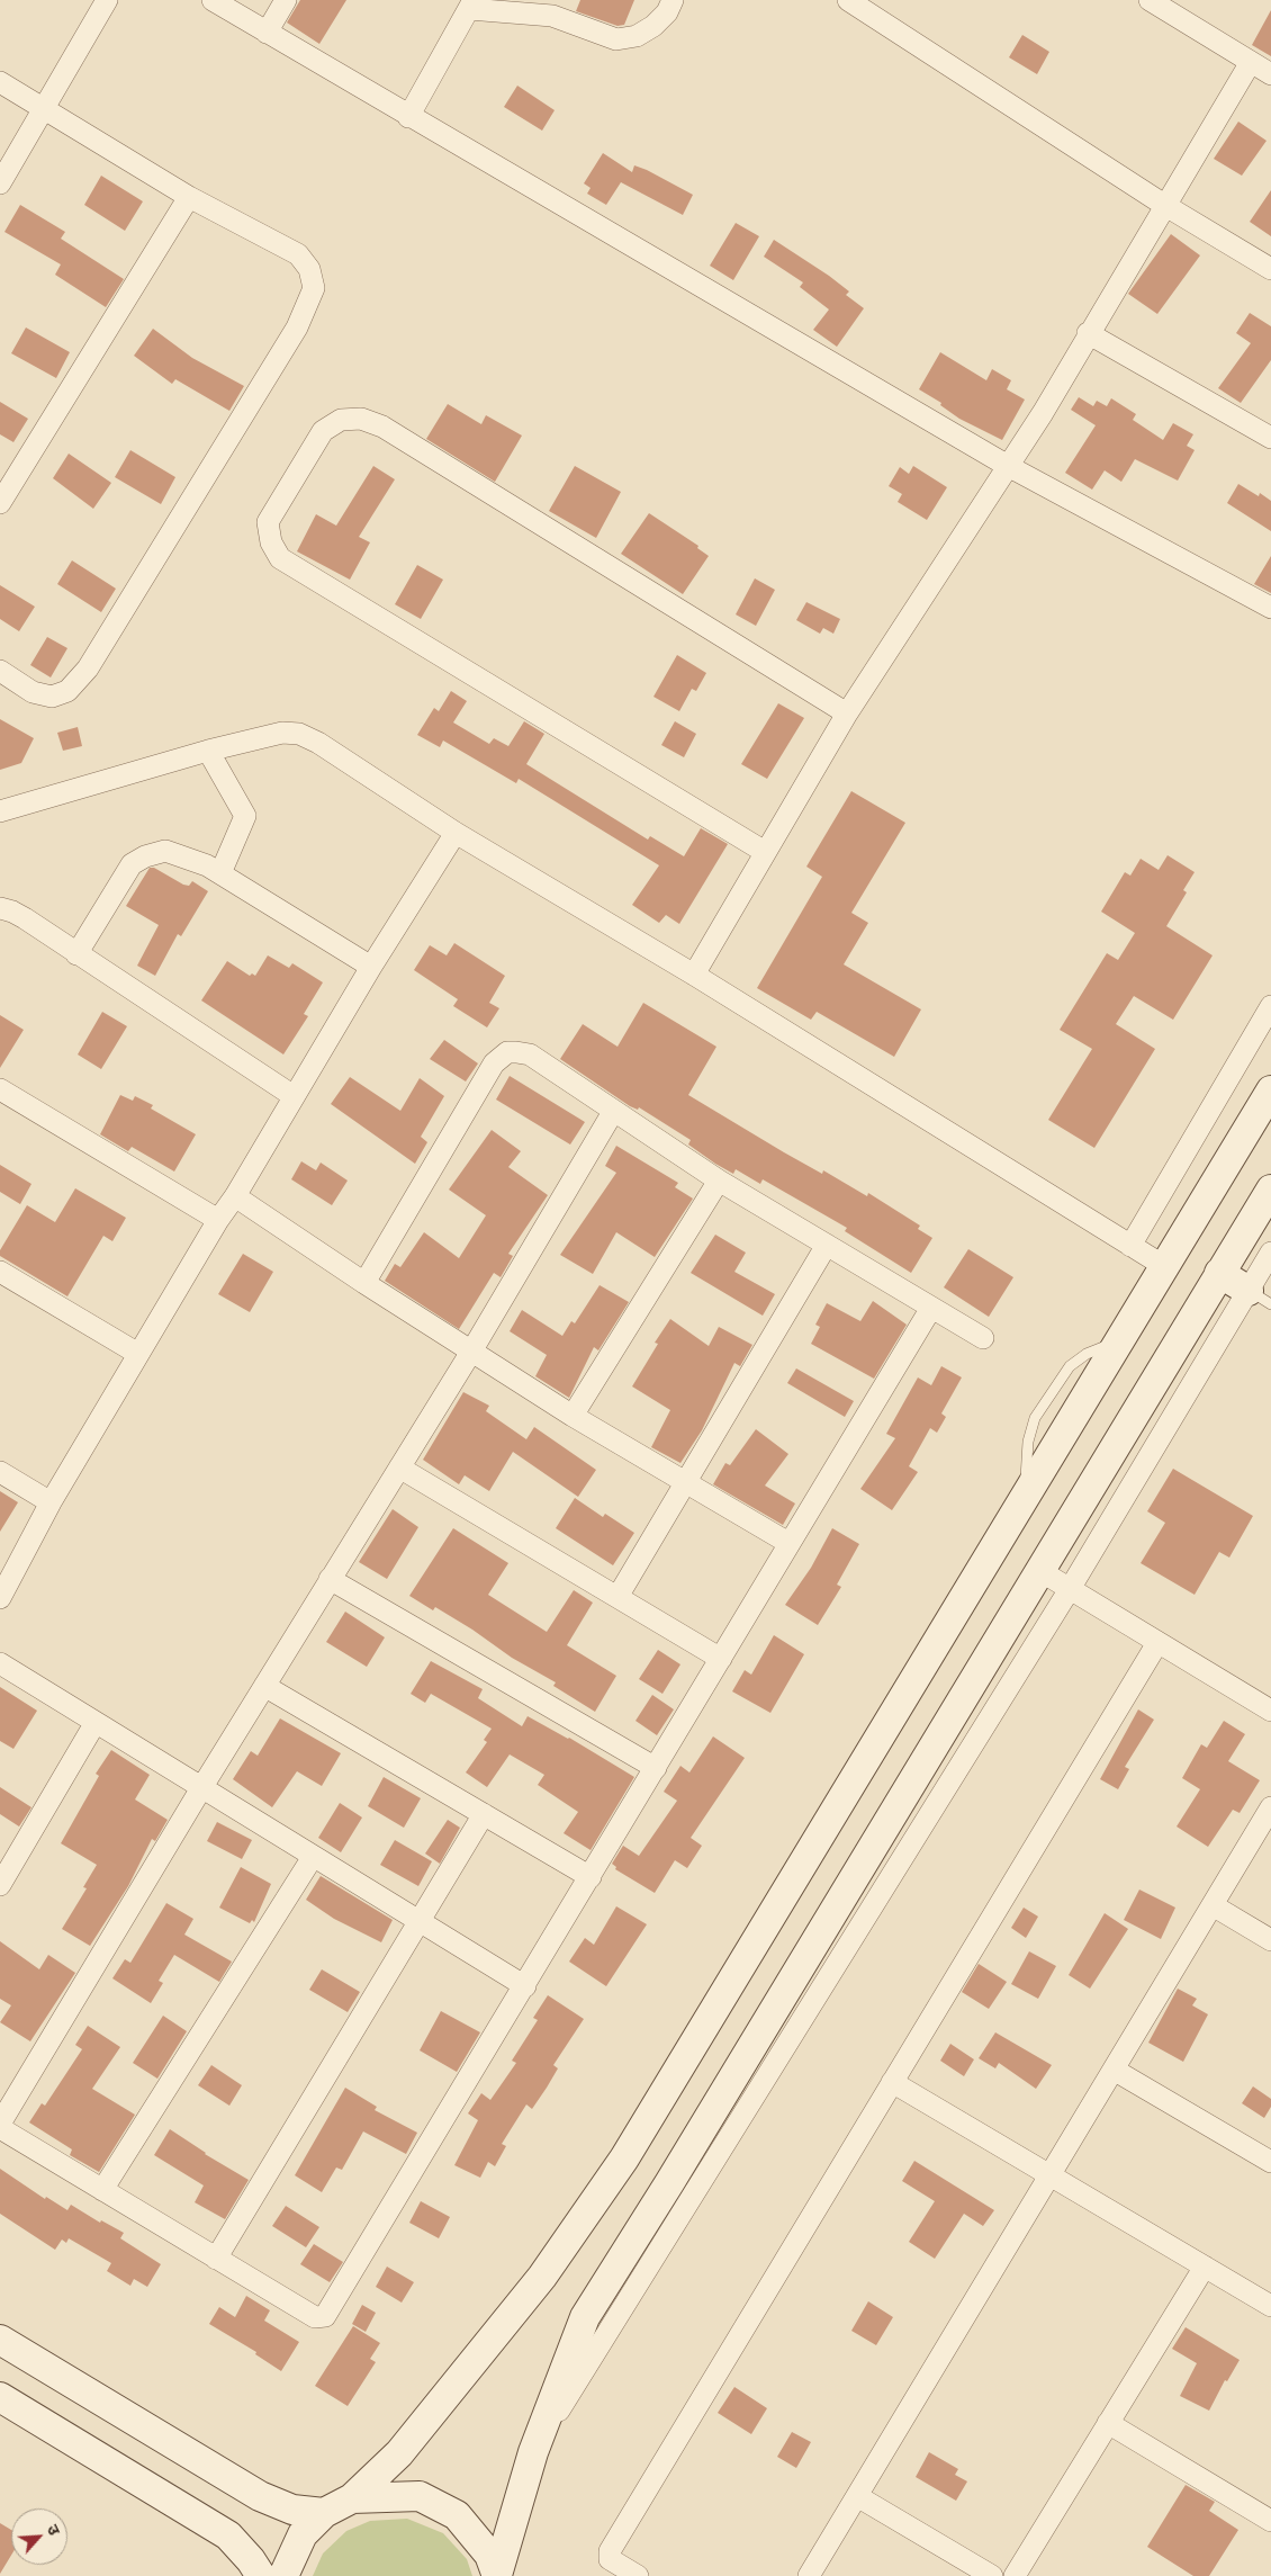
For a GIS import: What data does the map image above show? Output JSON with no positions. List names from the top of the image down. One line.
{"north":"top right"}
